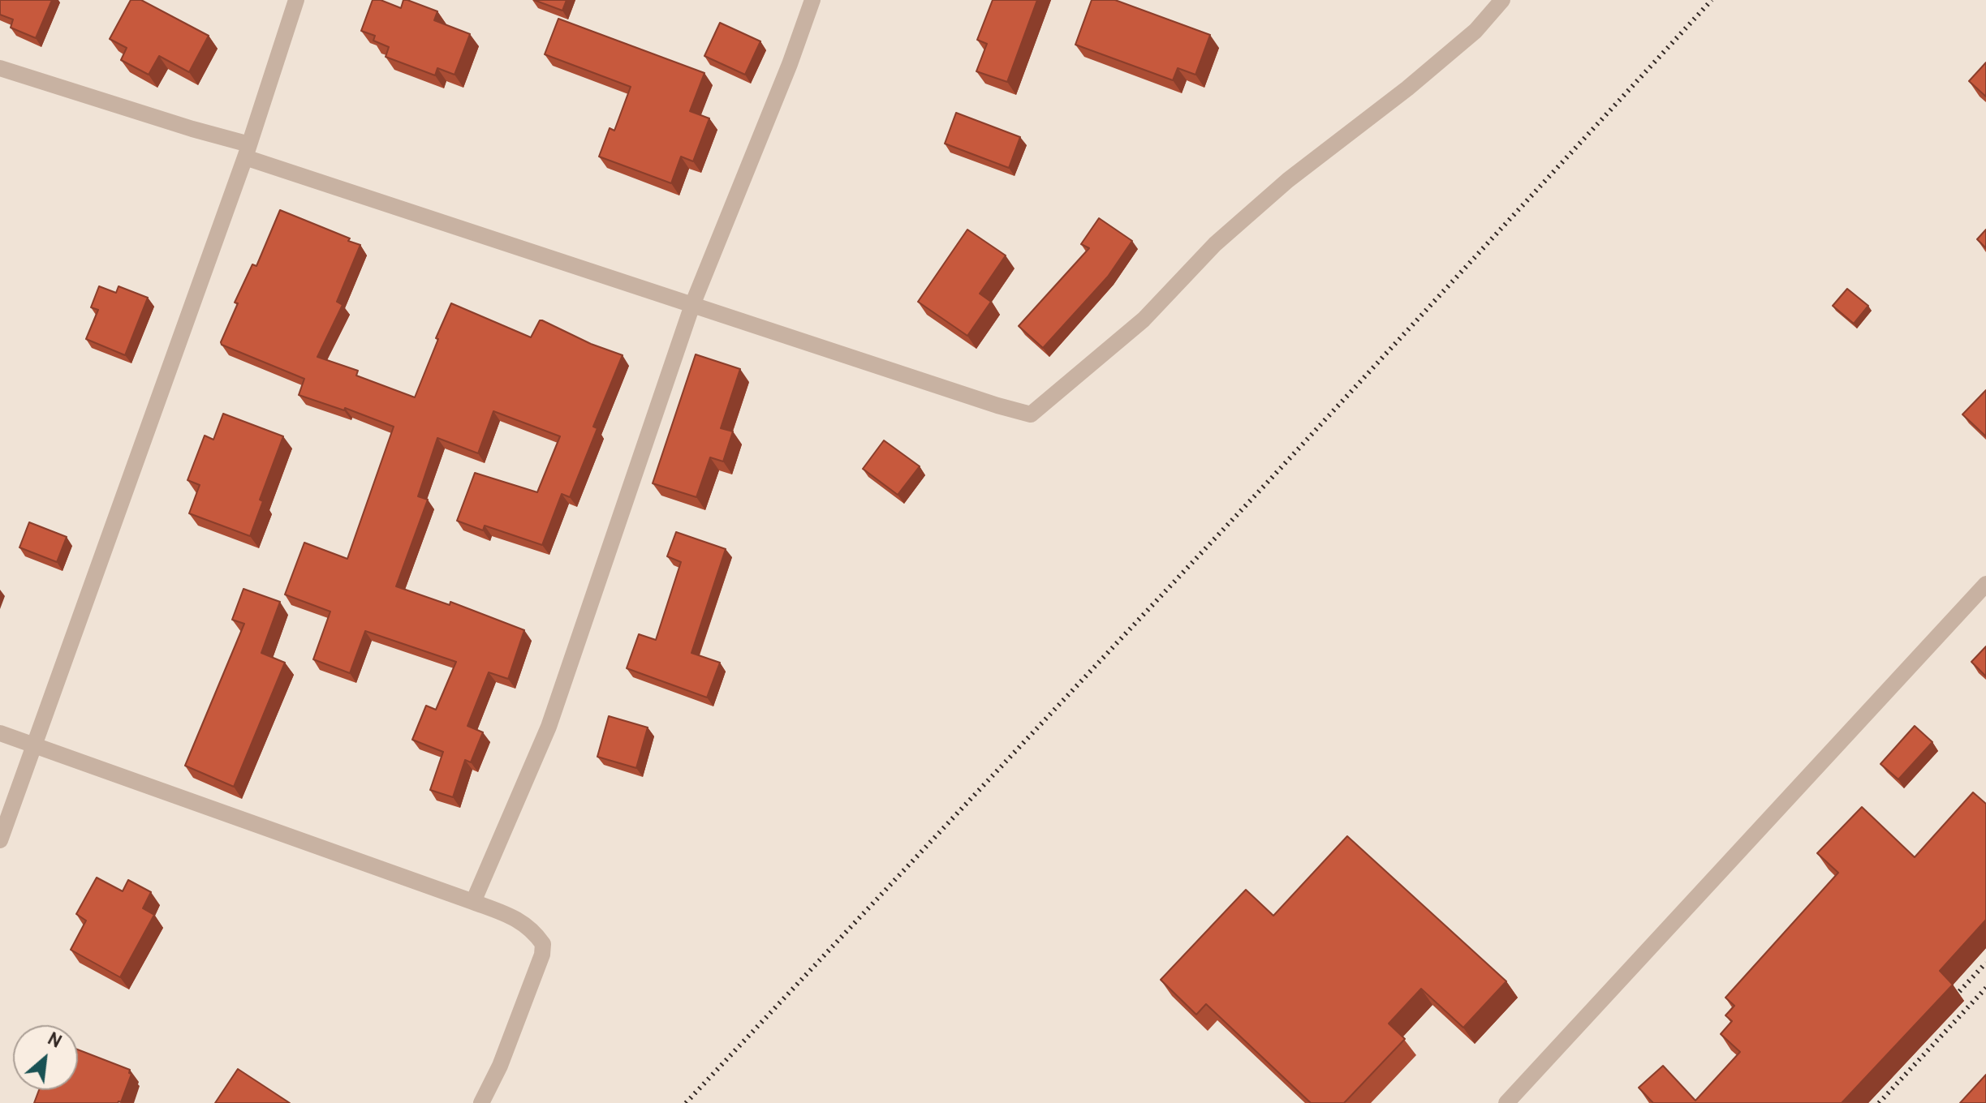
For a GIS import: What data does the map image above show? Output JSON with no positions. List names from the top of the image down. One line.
{"north":"top right"}
